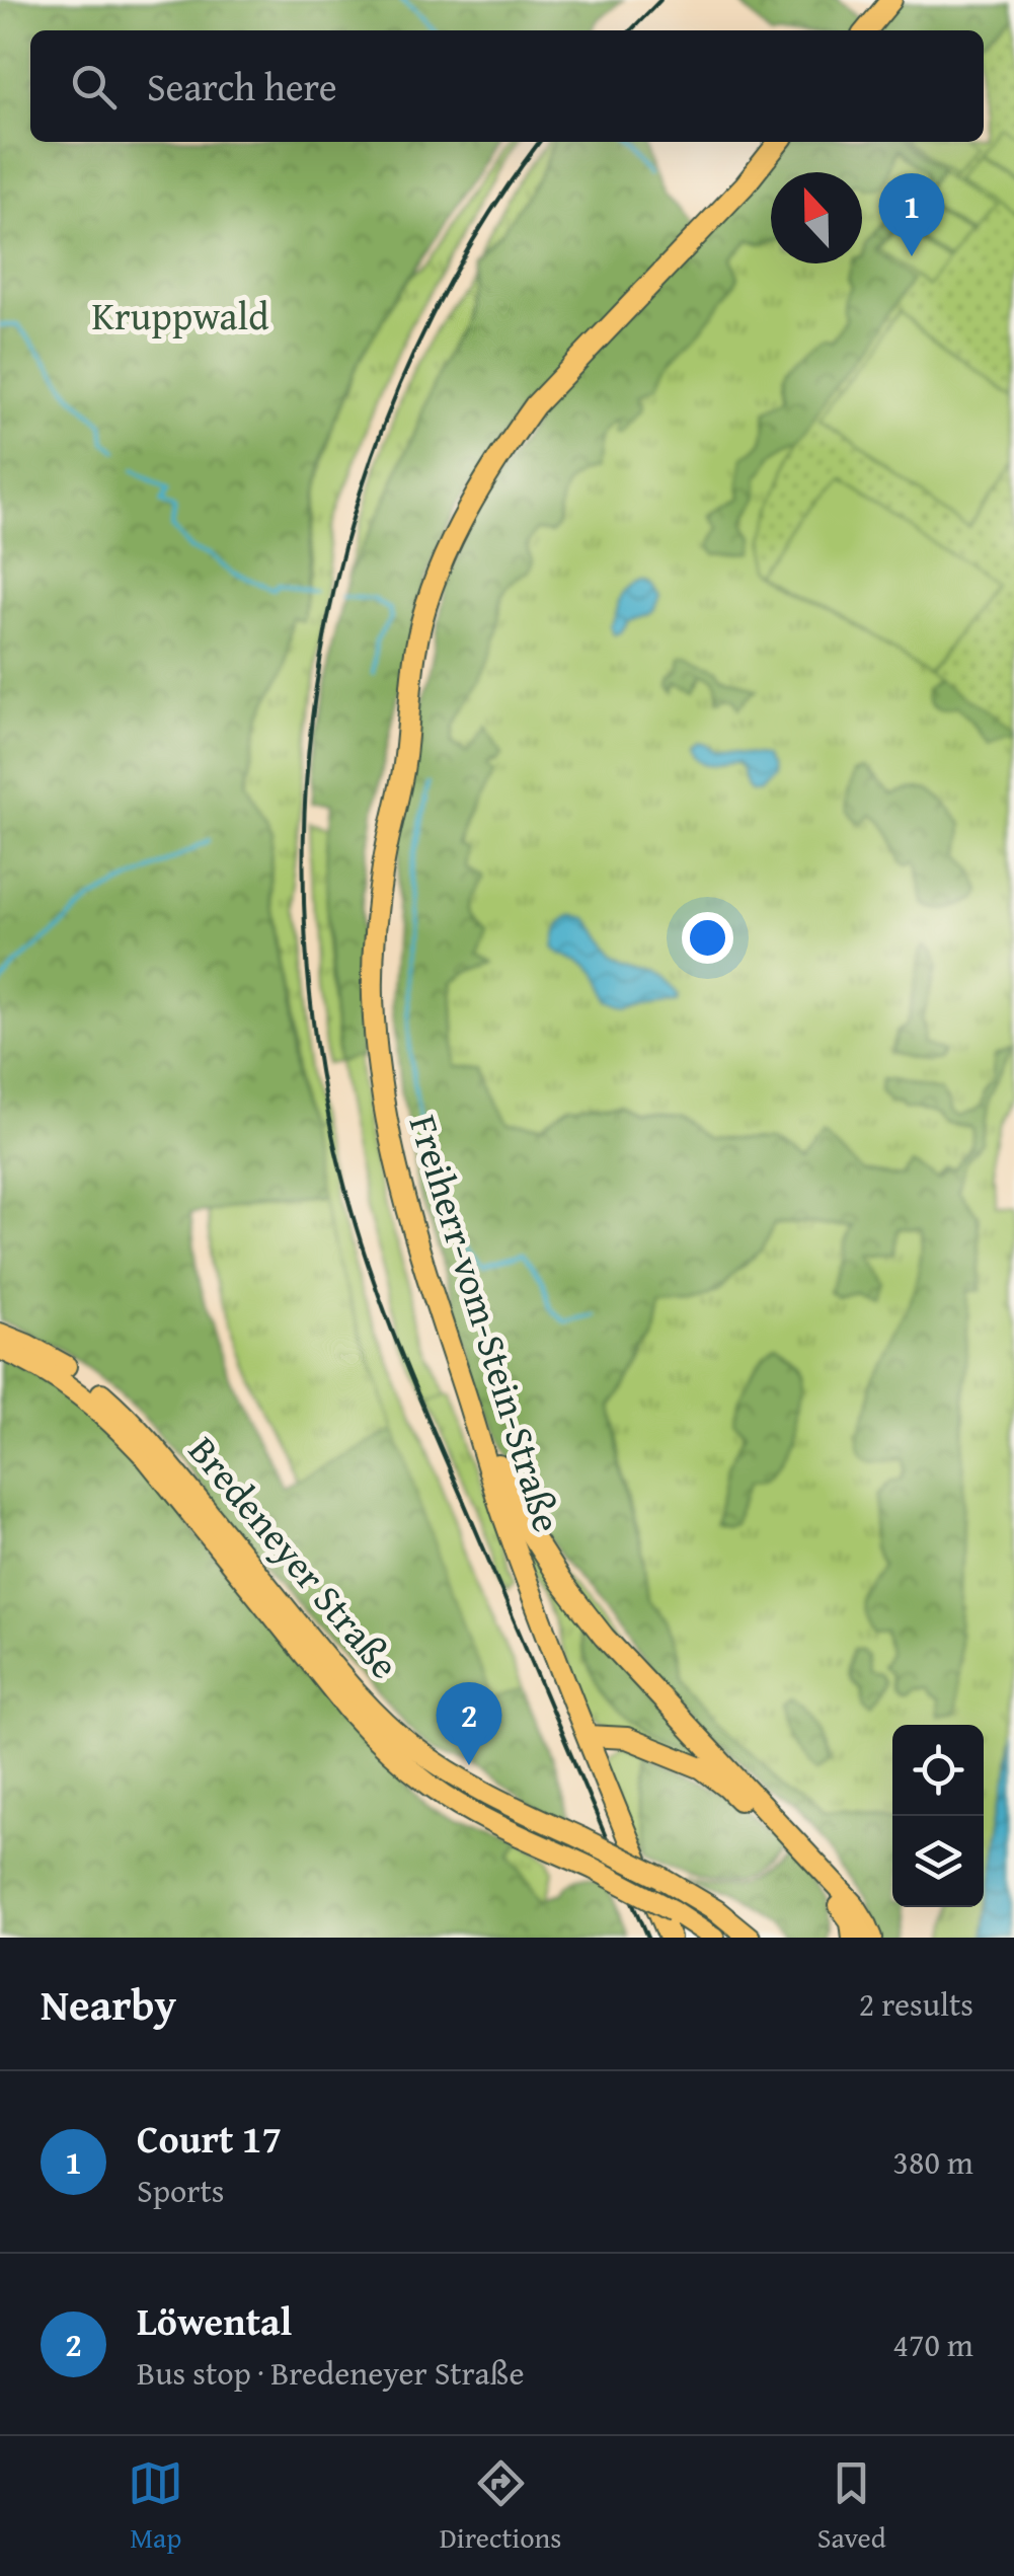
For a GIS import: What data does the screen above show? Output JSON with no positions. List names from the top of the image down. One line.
{"streets":{"main road":["Freiherr-vom-Stein-Straße","Bredeneyer Straße"]},"parks":["Kruppwald"],"north":"top","page":{"search":"Search here","pins":["1","2"],"heading":["Nearby","2 results"],"list":[{"mark":"1","name":"Court 17","note":"Sports","value":"380 m"},{"mark":"2","name":"Löwental","note":"Bus stop · Bredeneyer Straße","value":"470 m"}],"nav":["Map","Directions","Saved"]}}
